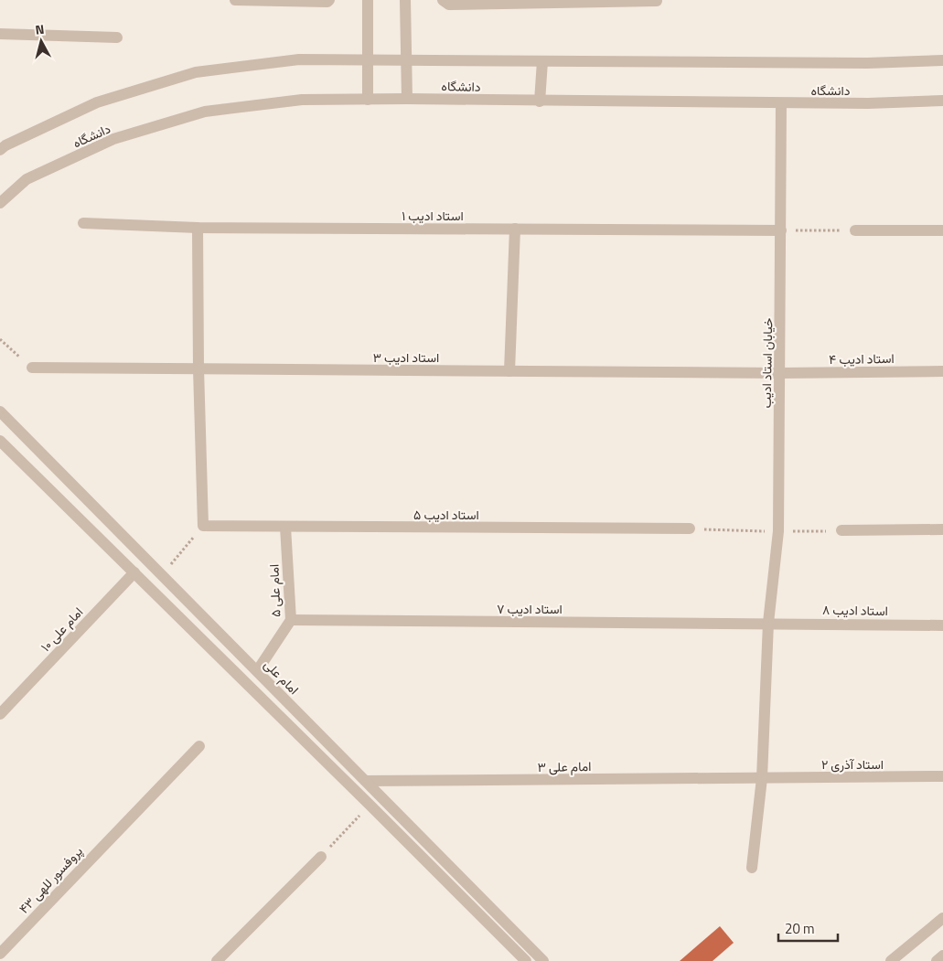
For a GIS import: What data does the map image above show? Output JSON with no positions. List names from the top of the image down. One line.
{"streets":{"street":["دانشگاه","استاد ادیب ۱","استاد ادیب ۳","استاد ادیب ۴","خیابان استاد ادیب","استاد ادیب ۵","امام علی ۵","استاد ادیب ۷","استاد ادیب ۸","امام علی ۱۰","امام علی","استاد آذری ۲","امام علی ۳","پروفسور للهی ۴۳"]},"crossings":[["دانشگاه","خیابان استاد ادیب"],["استاد ادیب ۱","خیابان استاد ادیب"],["استاد ادیب ۳","استاد ادیب ۴"],["استاد ادیب ۳","خیابان استاد ادیب"],["استاد ادیب ۴","خیابان استاد ادیب"],["خیابان استاد ادیب","استاد ادیب ۷"],["خیابان استاد ادیب","استاد ادیب ۸"],["خیابان استاد ادیب","استاد آذری ۲"],["خیابان استاد ادیب","امام علی ۳"],["استاد ادیب ۵","امام علی ۵"],["امام علی ۵","استاد ادیب ۷"],["امام علی ۵","امام علی"],["استاد ادیب ۷","استاد ادیب ۸"],["امام علی","امام علی ۳"],["استاد آذری ۲","امام علی ۳"]],"scale_bar":"20 m","north":"top"}
